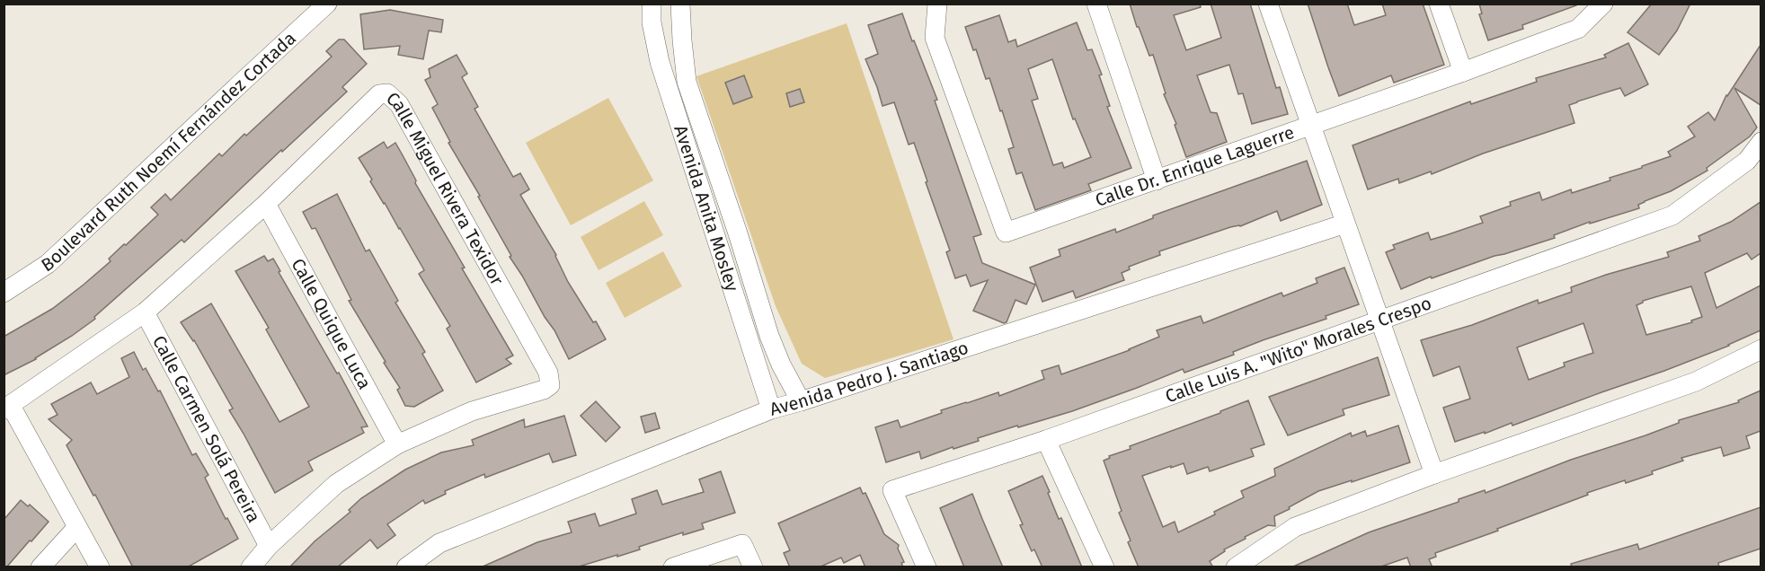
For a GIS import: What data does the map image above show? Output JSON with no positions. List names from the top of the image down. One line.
{"streets":{"street":["Boulevard Ruth Noemí Fernández Cortada","Calle Dr. Enrique Laguerre","Calle Miguel Rivera Texidor","Avenida Anita Mosley","Calle Quique Luca","Calle Luis A. \"Wito\" Morales Crespo","Avenida Pedro J. Santiago","Calle Carmen Solá Pereira"]},"crossings":[["Calle Miguel Rivera Texidor","Calle Quique Luca"],["Calle Miguel Rivera Texidor","Calle Carmen Solá Pereira"],["Avenida Anita Mosley","Avenida Pedro J. Santiago"]]}
